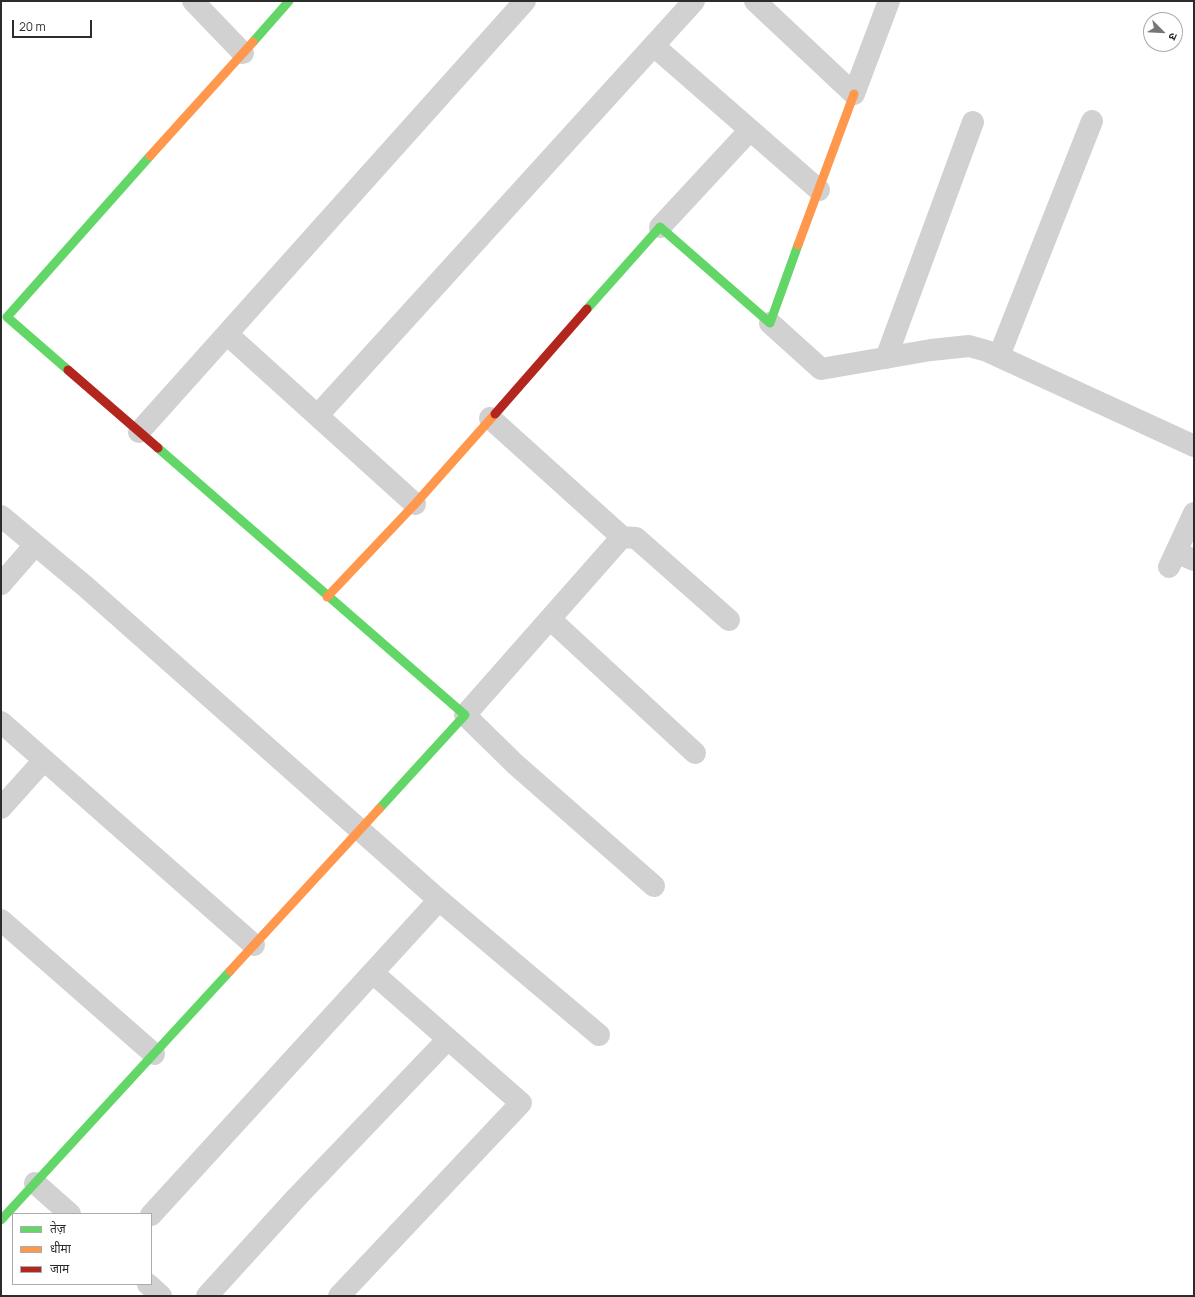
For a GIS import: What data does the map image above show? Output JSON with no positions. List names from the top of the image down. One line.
{"legend":["तेज़","धीमा","जाम"],"scale_bar":"20 m","north":"bottom right"}
